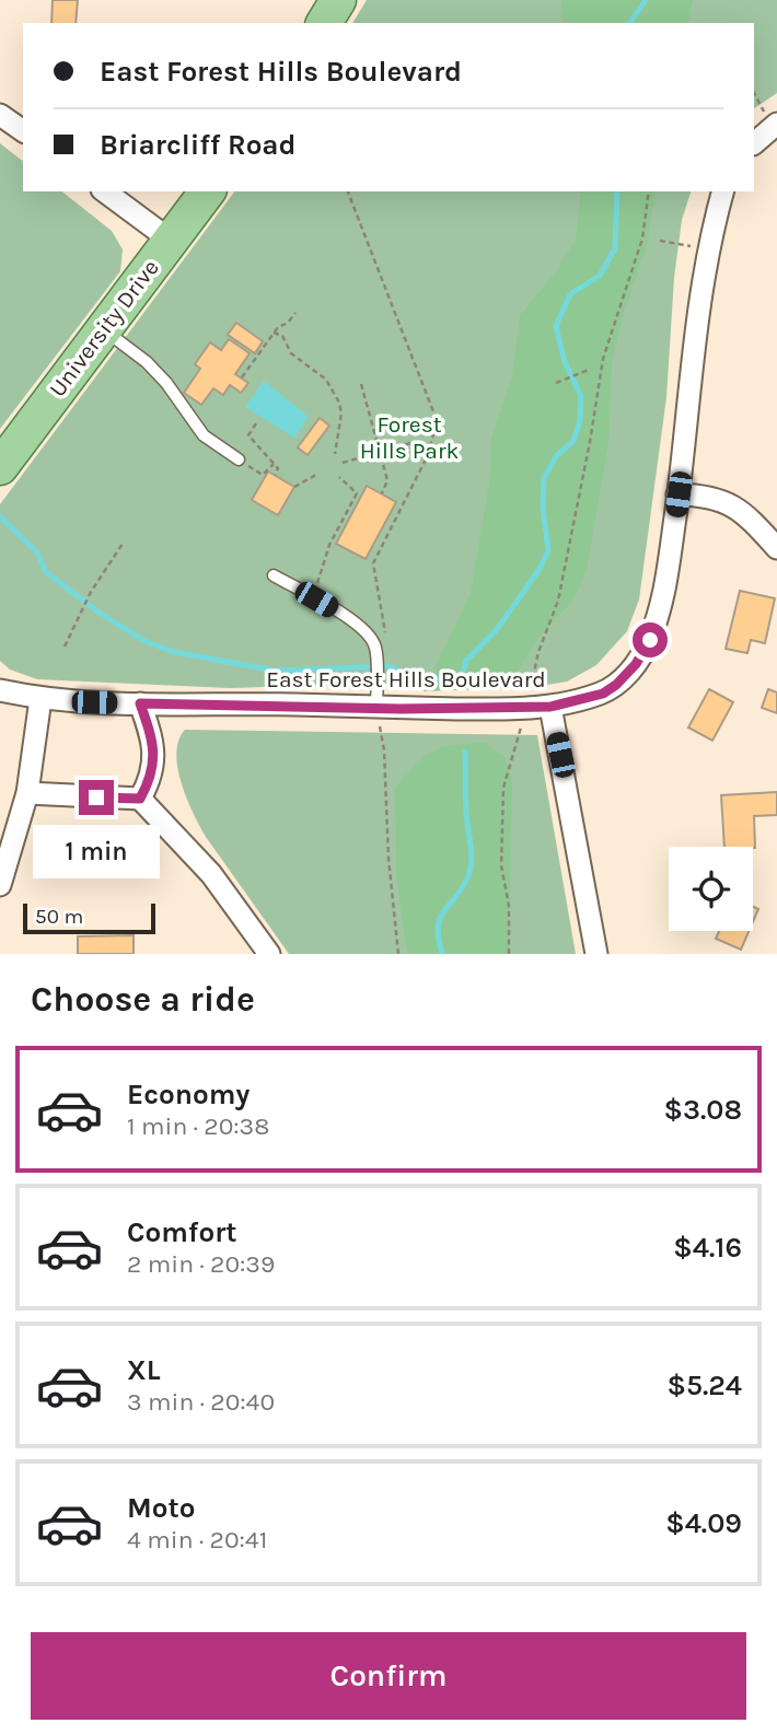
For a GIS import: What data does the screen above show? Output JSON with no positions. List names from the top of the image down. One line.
{"streets":{"main road":["University Drive"],"street":["East Forest Hills Boulevard"]},"parks":["Forest Hills Park"],"scale_bar":"50 m","page":{"banner":["East Forest Hills Boulevard","Briarcliff Road"],"bubble":"1 min","scale":"50 m","heading":"Choose a ride","list":[{"name":"Economy","note":"1 min · 20:38","value":"$3.08"},{"name":"Comfort","note":"2 min · 20:39","value":"$4.16"},{"name":"XL","note":"3 min · 20:40","value":"$5.24"},{"name":"Moto","note":"4 min · 20:41","value":"$4.09"}],"buttons":"Confirm"}}
